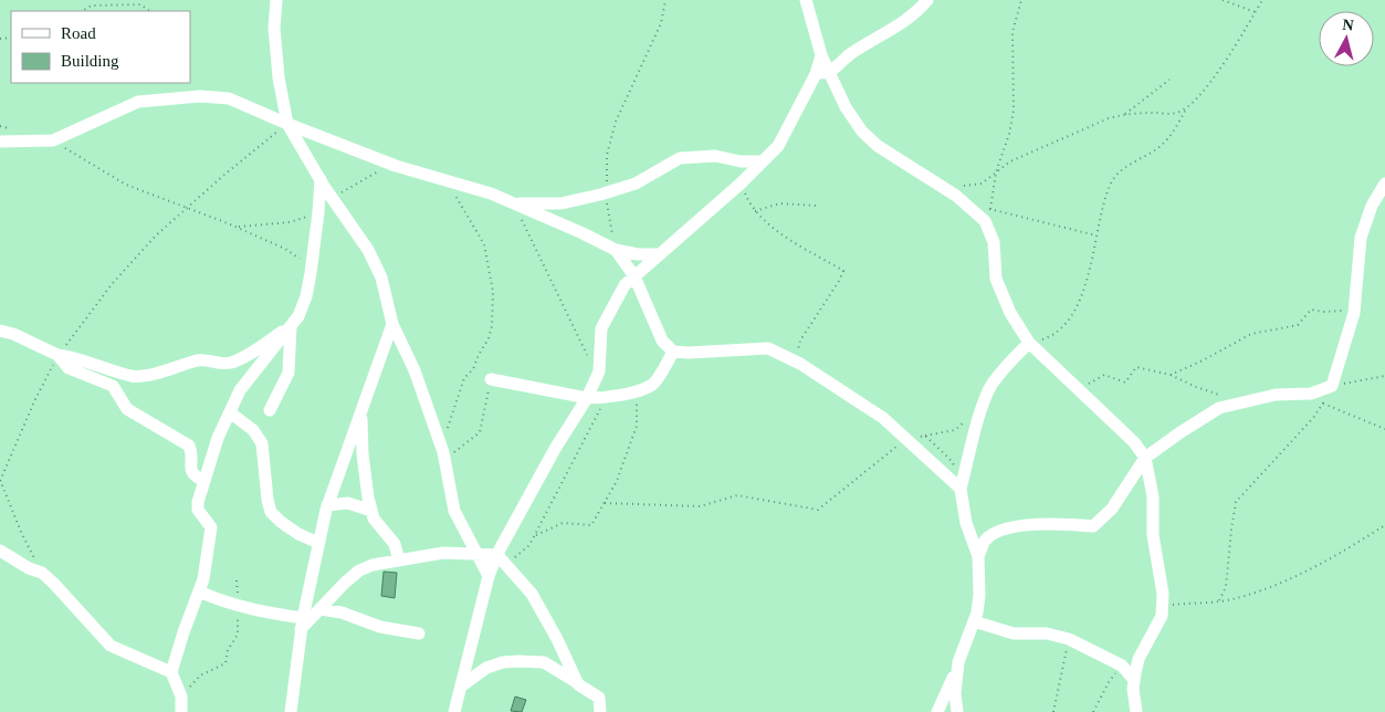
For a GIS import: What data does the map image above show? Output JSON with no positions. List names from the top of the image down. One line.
{"legend":["Road","Building"],"north":"top"}
